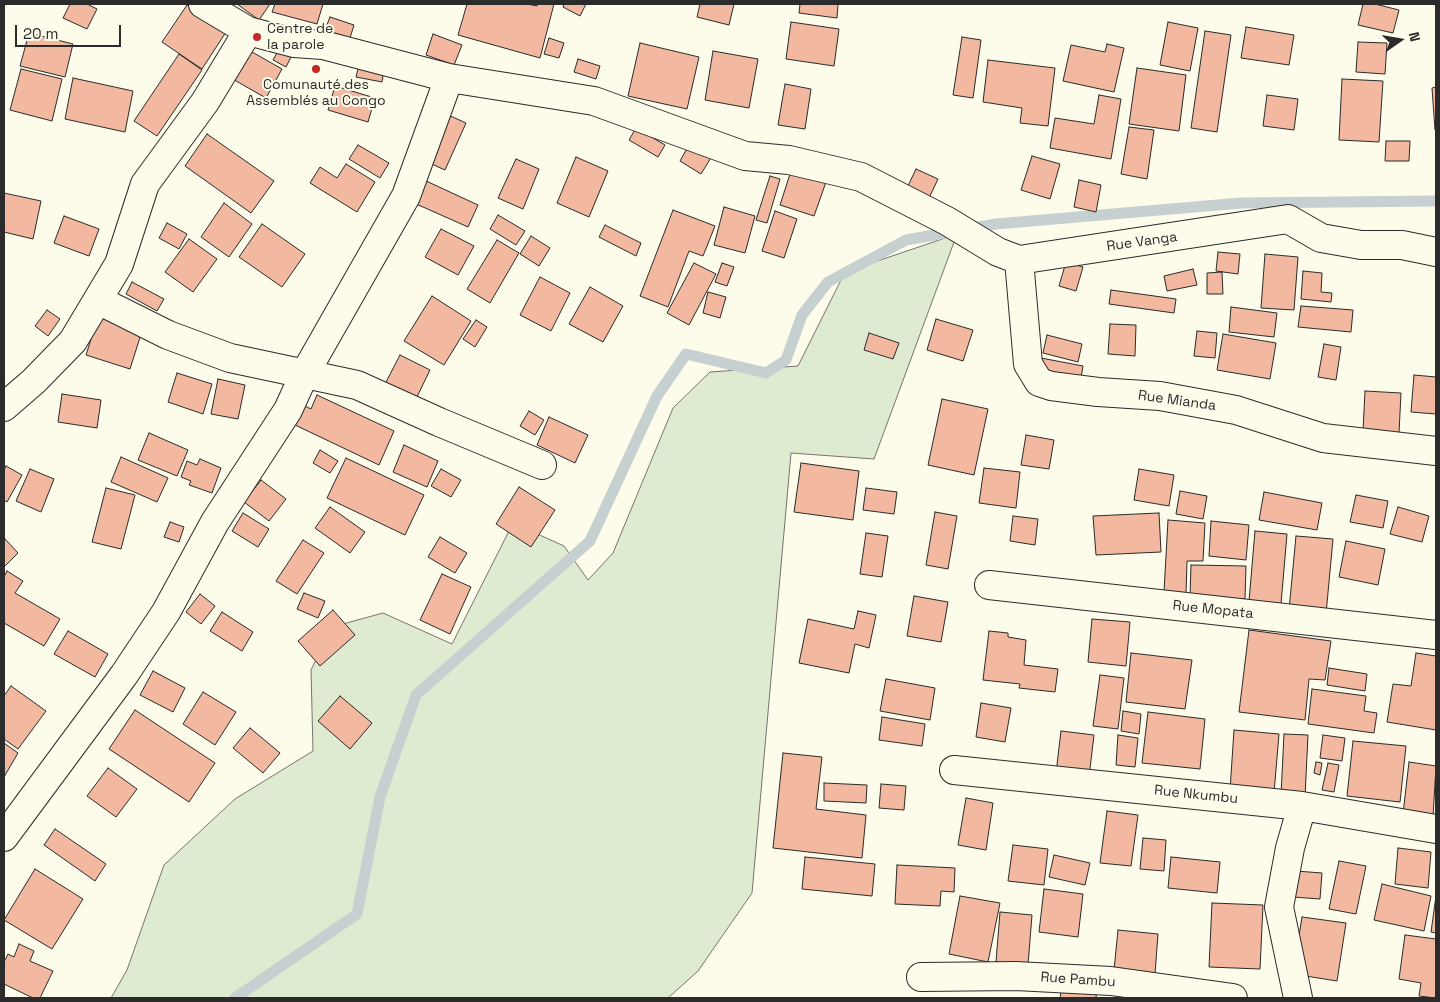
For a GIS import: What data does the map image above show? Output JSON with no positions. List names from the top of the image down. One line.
{"streets":{"street":["Rue Vanga","Rue Mianda","Rue Mopata","Rue Nkumbu","Rue Pambu"]},"crossings":[["Rue Vanga","Rue Mianda"]],"places":["Centre de la parole","Comunauté des Assemblés au Congo"],"scale_bar":"20 m","north":"right"}
